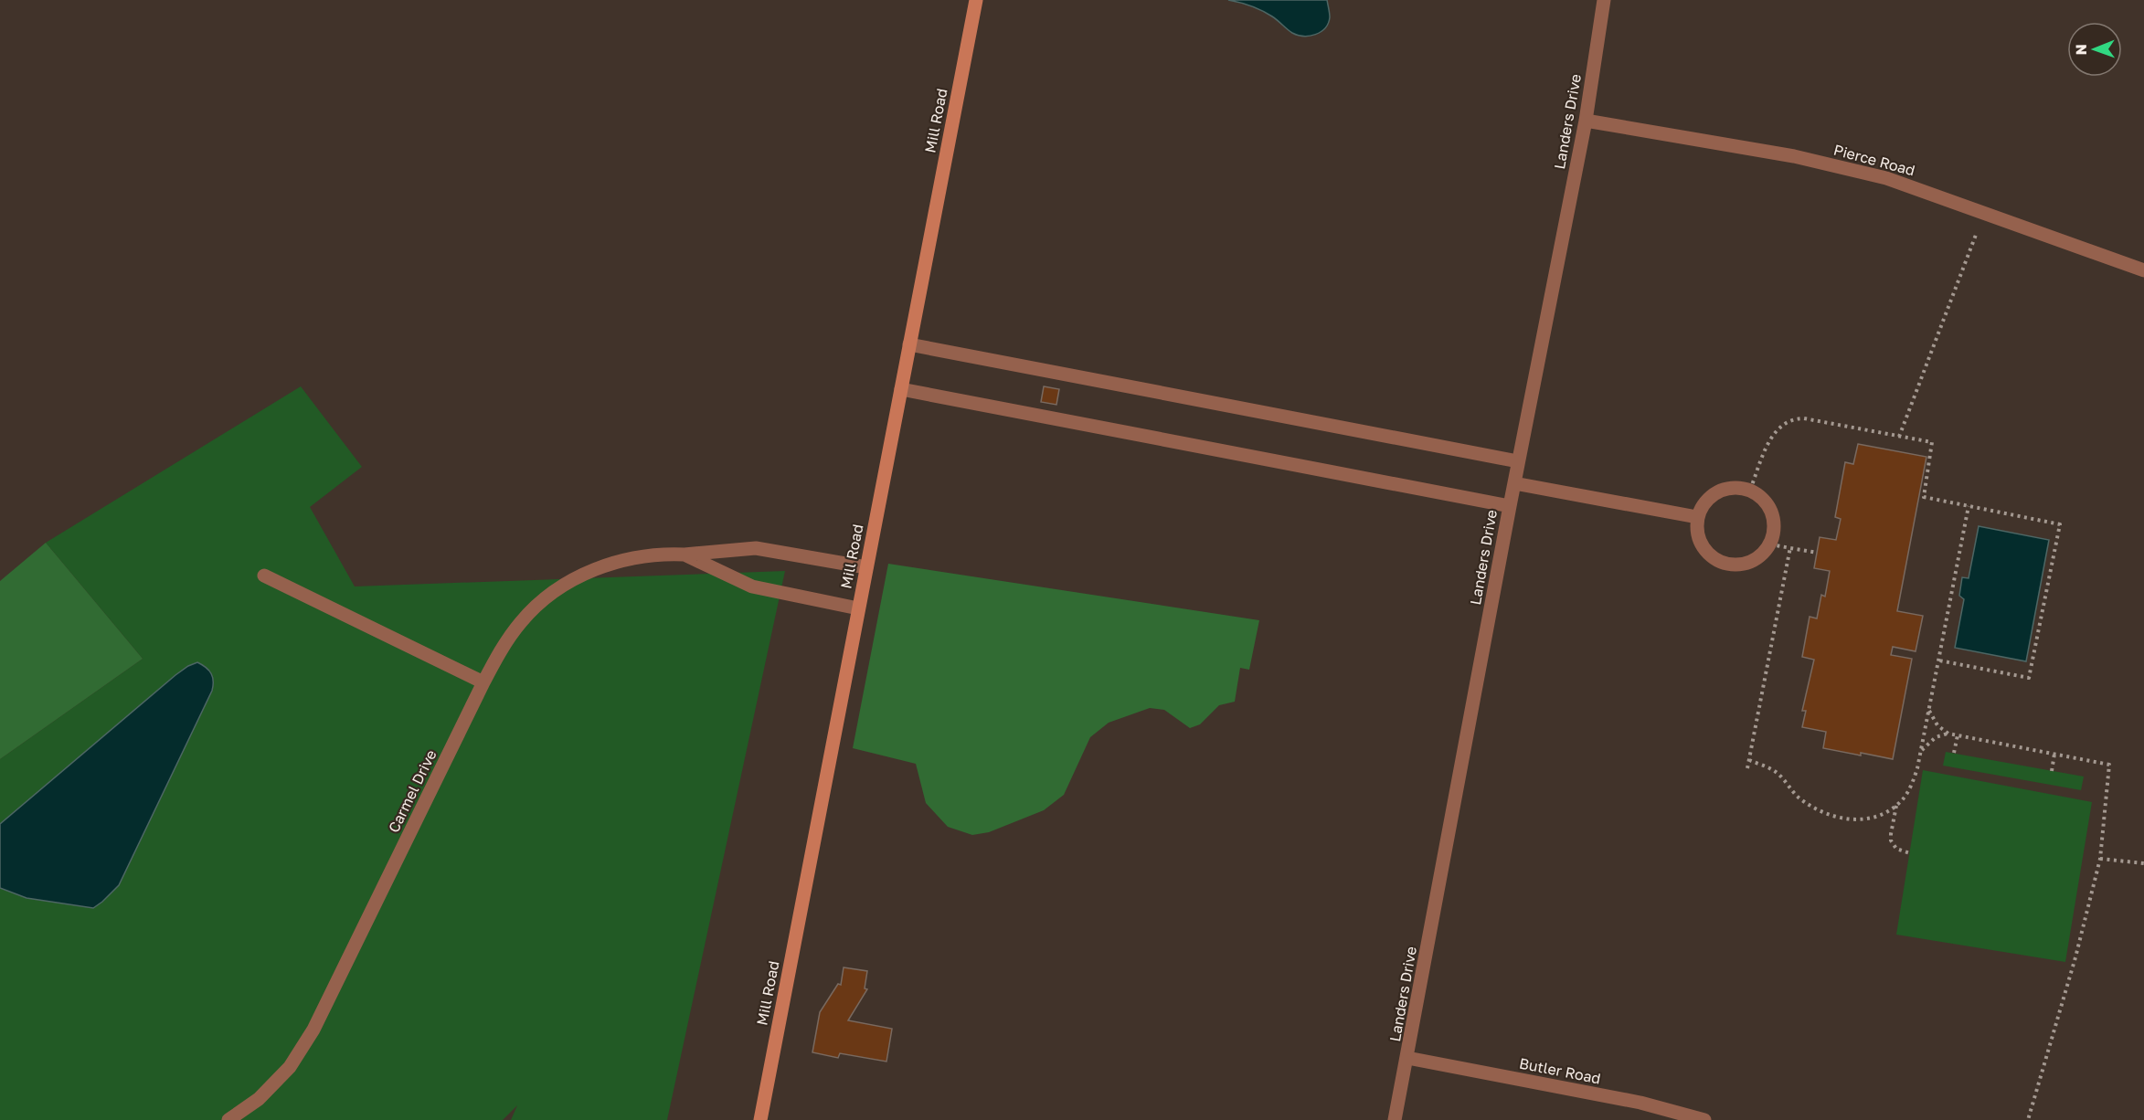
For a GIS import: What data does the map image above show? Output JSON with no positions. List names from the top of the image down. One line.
{"streets":{"street":["Mill Road","Landers Drive","Pierce Road","Carmel Drive","Butler Road"]},"crossings":[["Mill Road","Carmel Drive"],["Landers Drive","Pierce Road"],["Landers Drive","Butler Road"]],"north":"left"}
